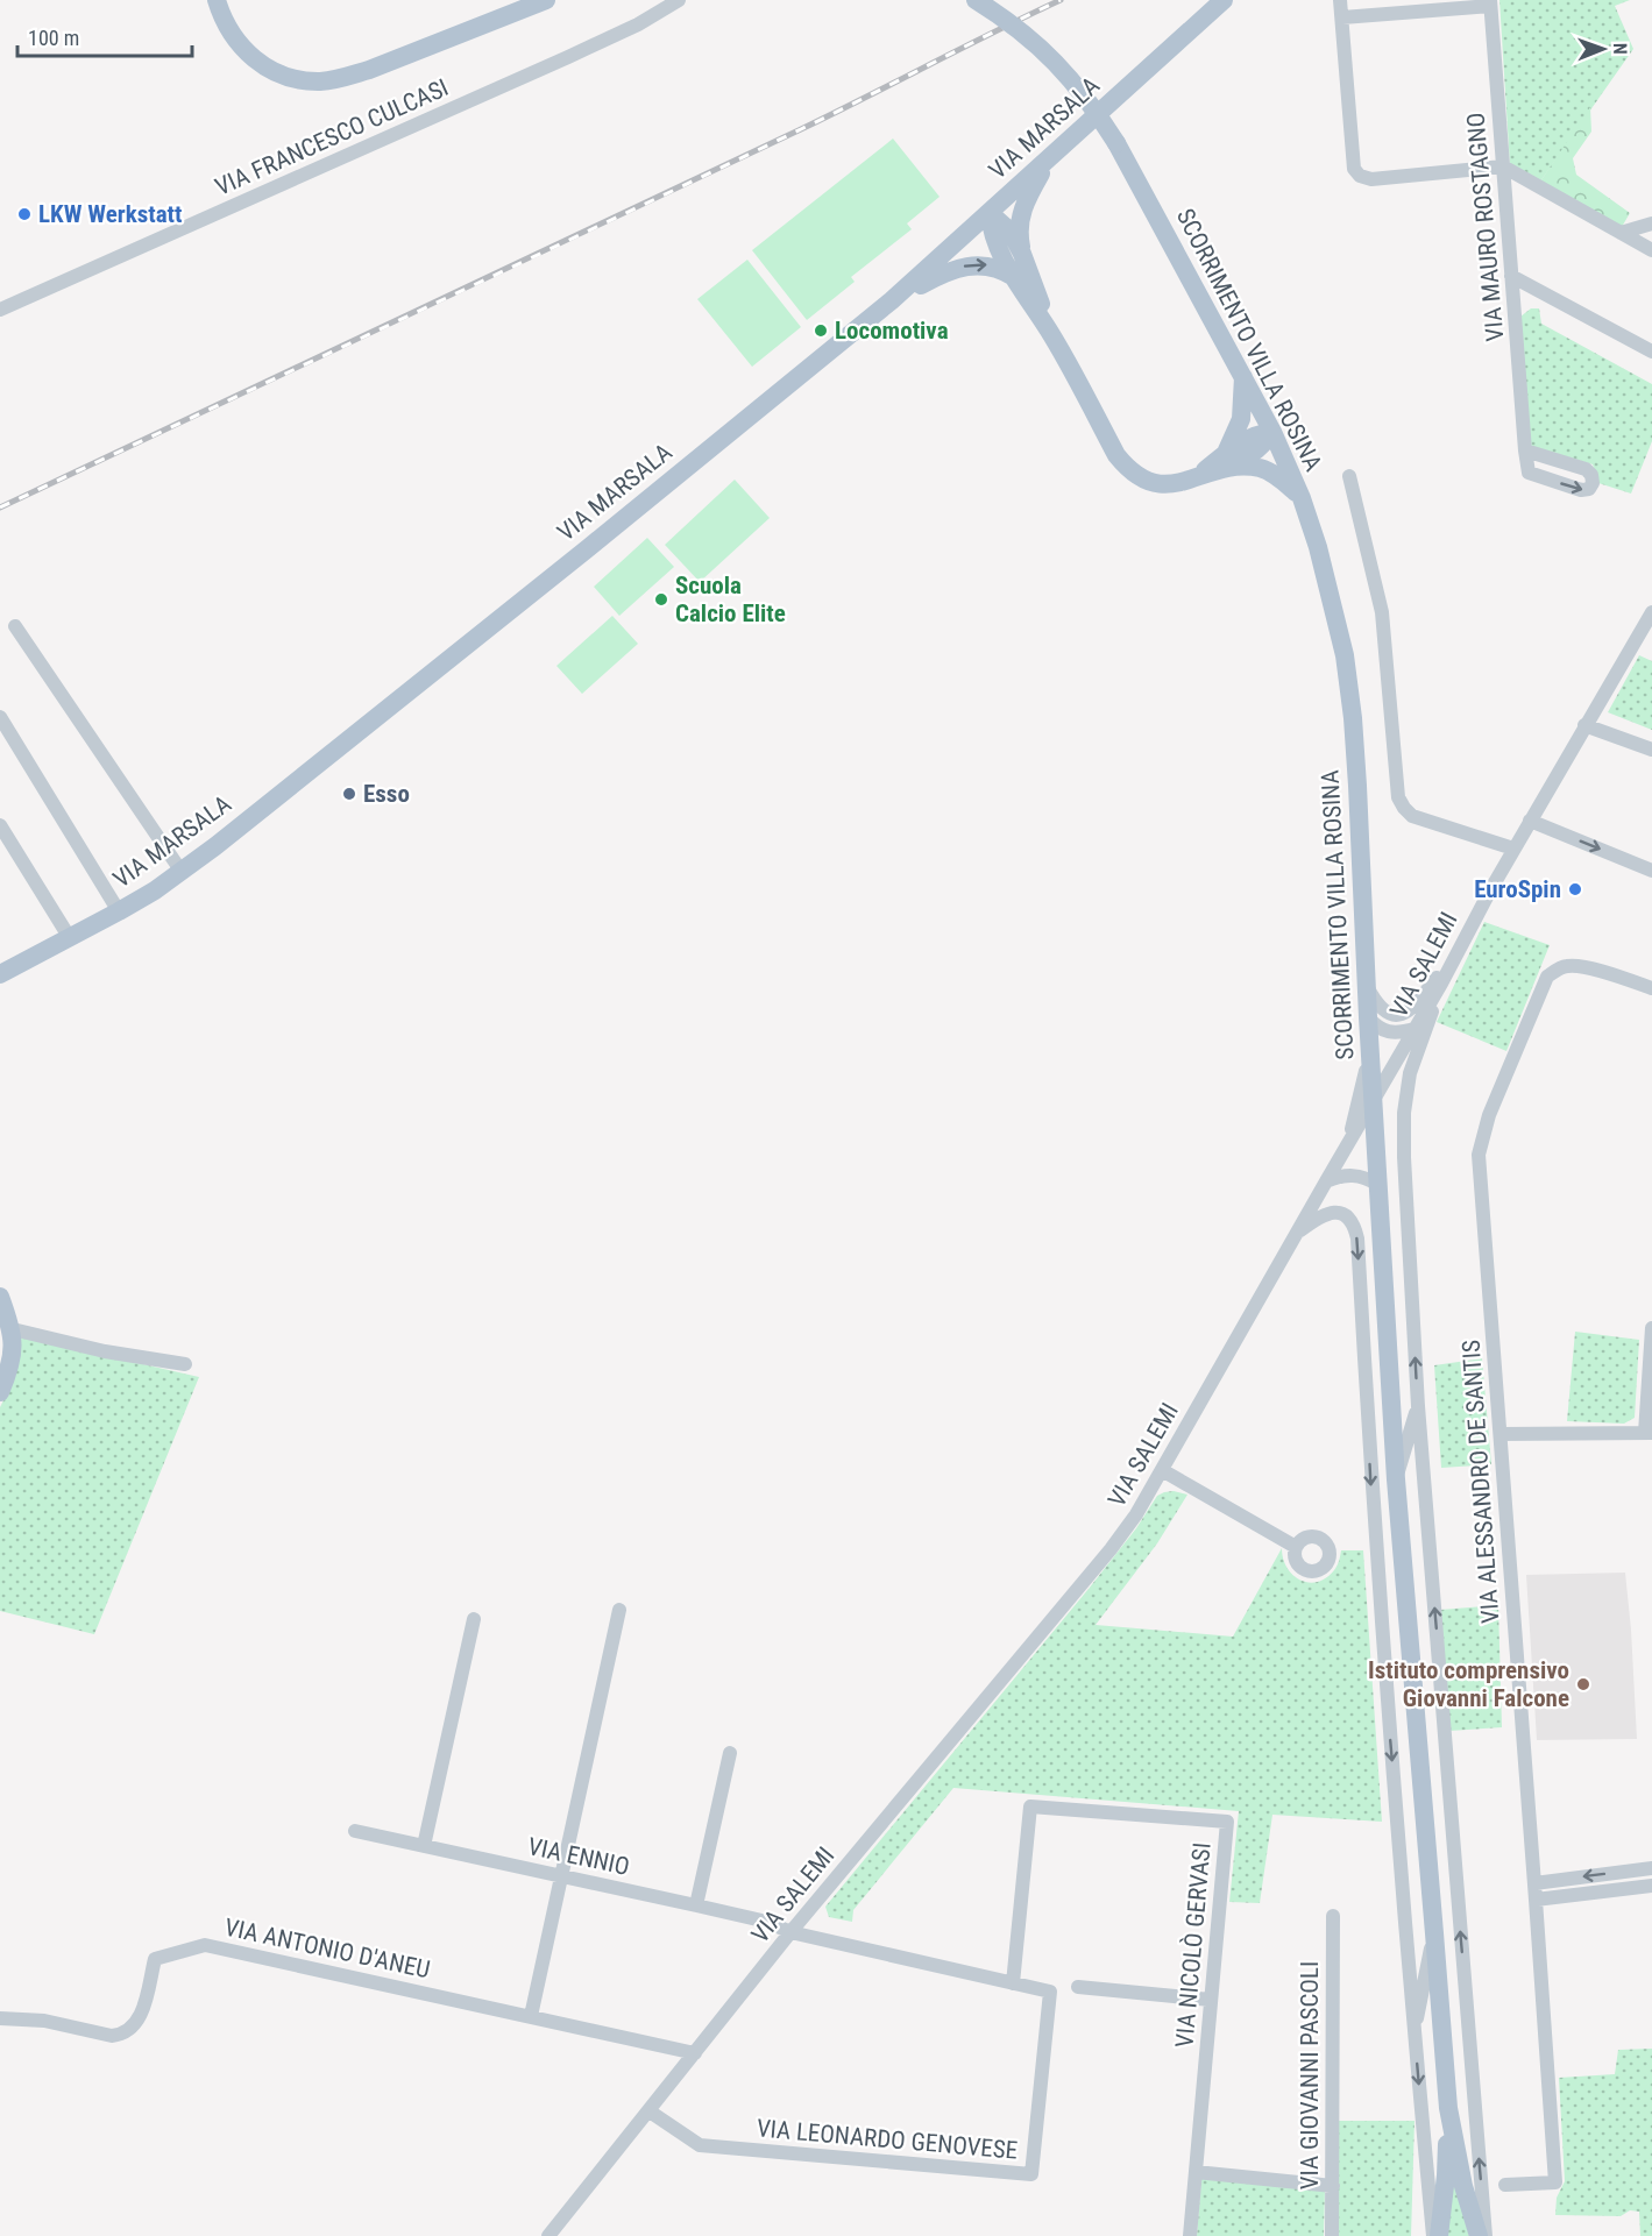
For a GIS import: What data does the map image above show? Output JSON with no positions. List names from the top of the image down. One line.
{"streets":{"main road":["VIA MARSALA","SCORRIMENTO VILLA ROSINA"],"street":["VIA FRANCESCO CULCASI","VIA MAURO ROSTAGNO","VIA SALEMI","VIA ALESSANDRO DE SANTIS","VIA ENNIO","VIA NICOLÒ GERVASI","VIA ANTONIO D'ANEU","VIA GIOVANNI PASCOLI","VIA LEONARDO GENOVESE"]},"crossings":[["SCORRIMENTO VILLA ROSINA","VIA SALEMI"],["VIA SALEMI","VIA ENNIO"],["VIA SALEMI","VIA ANTONIO D'ANEU"],["VIA SALEMI","VIA LEONARDO GENOVESE"],["VIA ENNIO","VIA NICOLÒ GERVASI"],["VIA ENNIO","VIA LEONARDO GENOVESE"]],"places":["LKW Werkstatt","Locomotiva","Scuola Calcio Elite","Esso","EuroSpin","Istituto comprensivo Giovanni Falcone"],"scale_bar":"100 m","north":"right"}
